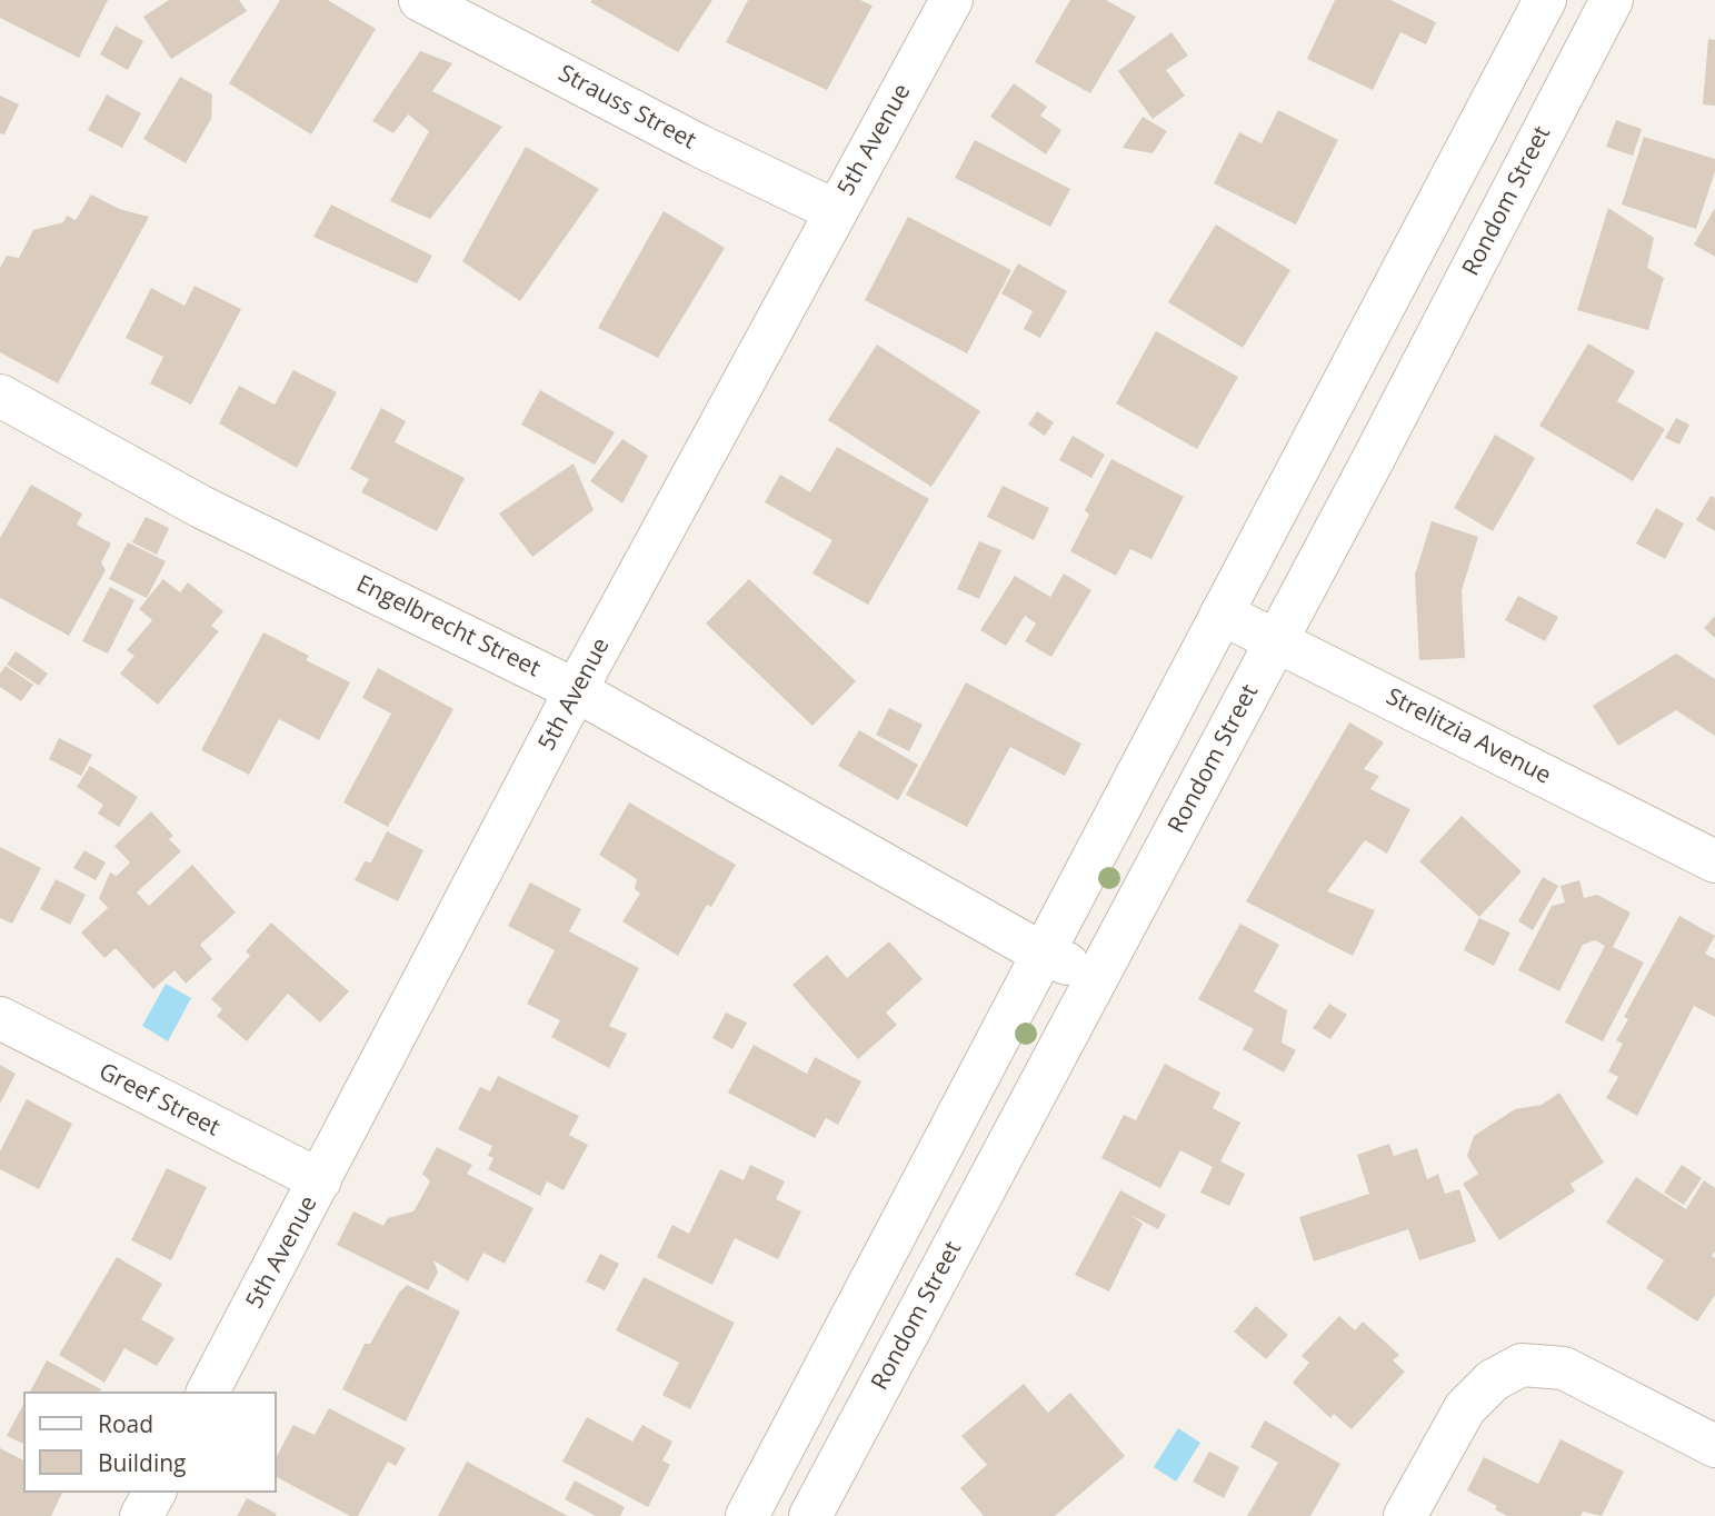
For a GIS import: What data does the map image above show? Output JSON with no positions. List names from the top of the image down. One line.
{"streets":{"street":["Strauss Street","5th Avenue","Rondom Street","Engelbrecht Street","Strelitzia Avenue","Greef Street"]},"crossings":[["Strauss Street","5th Avenue"],["5th Avenue","Engelbrecht Street"],["5th Avenue","Greef Street"],["Rondom Street","Engelbrecht Street"],["Rondom Street","Strelitzia Avenue"]],"legend":["Road","Building"]}
